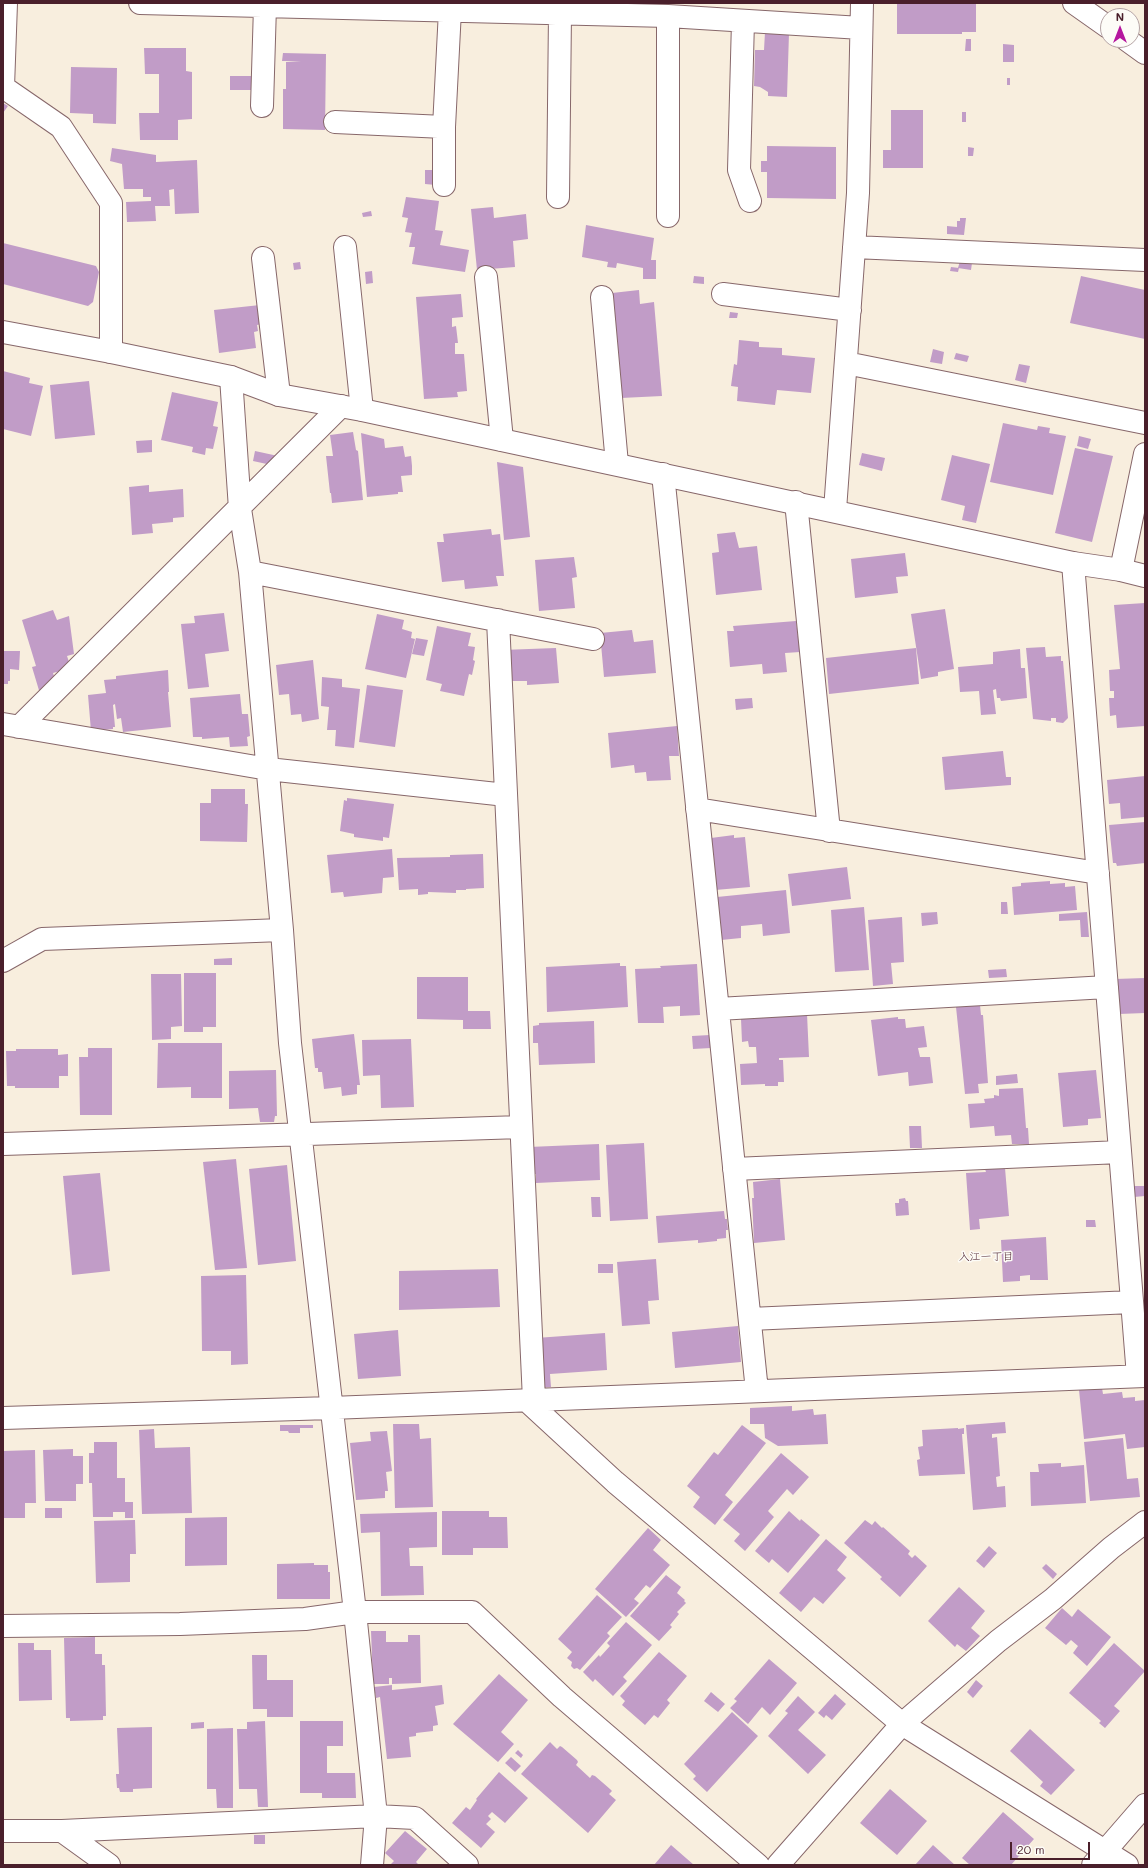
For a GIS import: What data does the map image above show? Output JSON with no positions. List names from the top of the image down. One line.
{"districts":["入江一丁目"],"scale_bar":"20 m","north":"top"}
